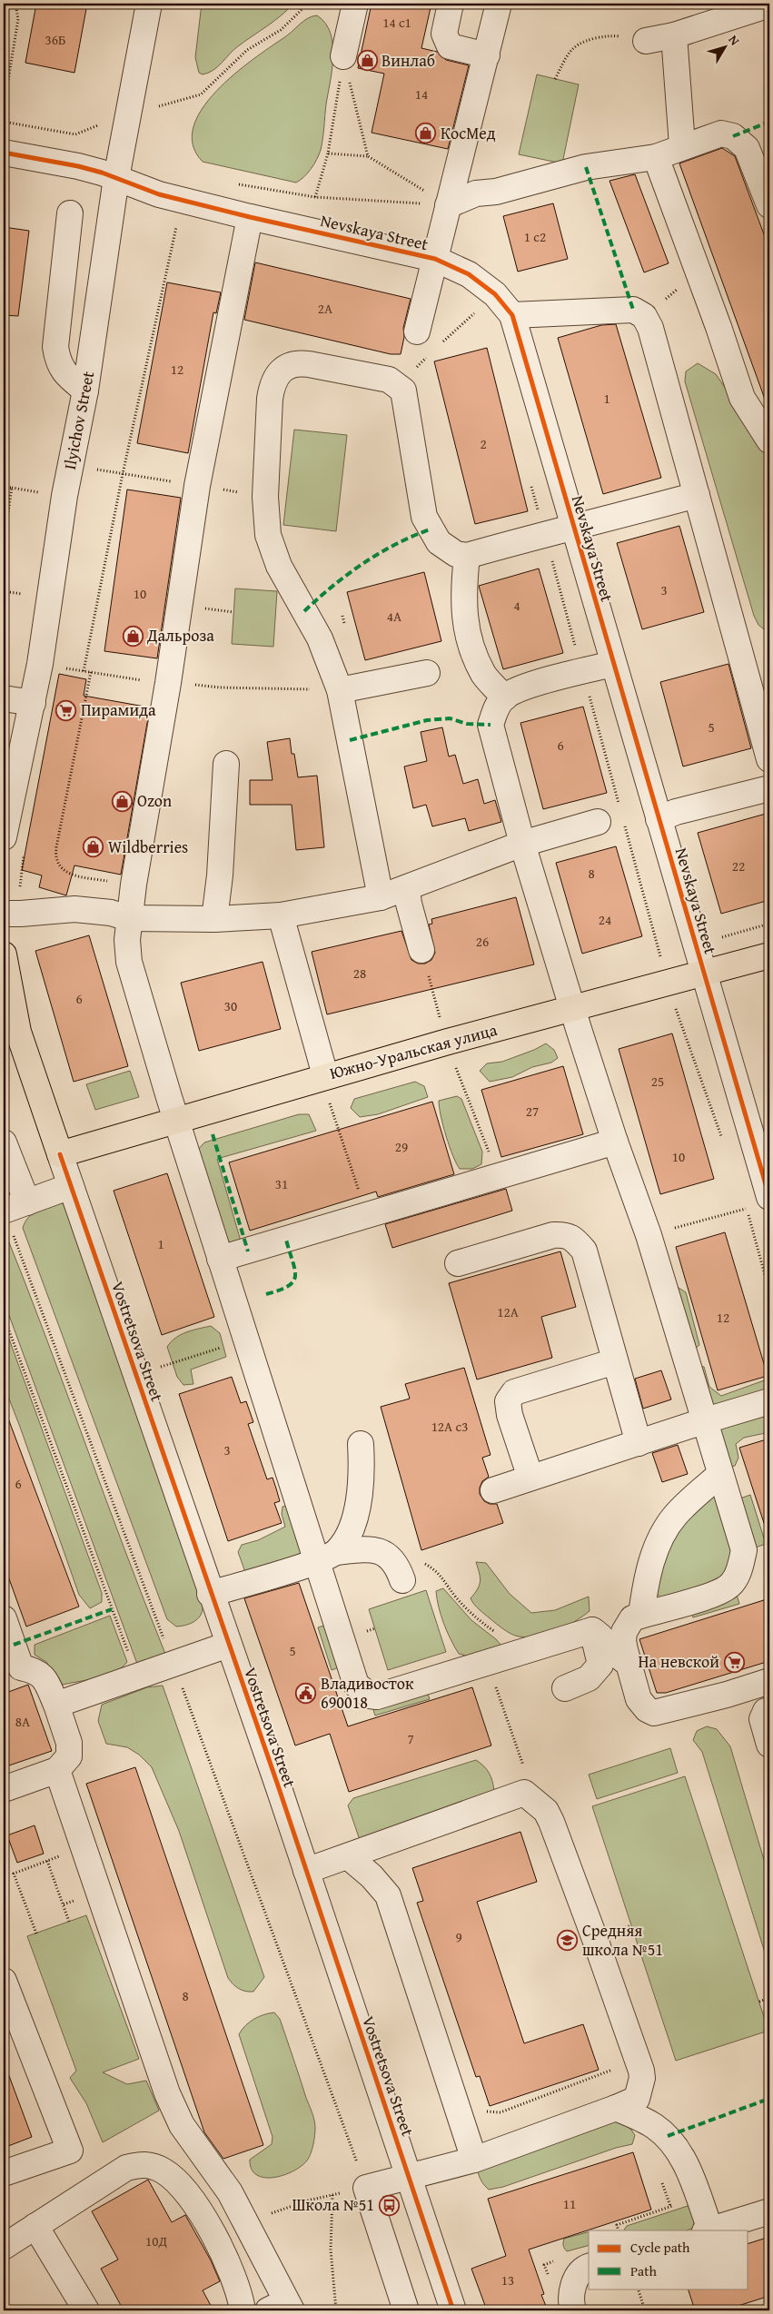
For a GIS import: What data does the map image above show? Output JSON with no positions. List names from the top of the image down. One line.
{"streets":{"main road":["Южно-Уральская улица","Vostretsova Street"],"street":["Nevskaya Street","Ilyichov Street"]},"crossings":[["Nevskaya Street","Ilyichov Street"],["Nevskaya Street","Южно-Уральская улица"],["Южно-Уральская улица","Vostretsova Street"]],"places":{"shop":["Винлаб","КосМед","Дальроза","Ozon","Wildberries"],"supermarket":["Пирамида","На невской"],"public building":["Владивосток 690018"],"school or university":["Средняя школа №51"],"bus stop":["Школа №51"]},"house_numbers":["14 с1","36Б","14","1 с2","2А","12","1","2","3","10","4","4А","5","6","22","8","24","26","28","6","30","25","27","29","10","31","1","12А","12","12А с3","3","6","5","8А","7","9","8","11","10Д","13"],"legend":["Cycle path","Path"],"north":"top right"}
